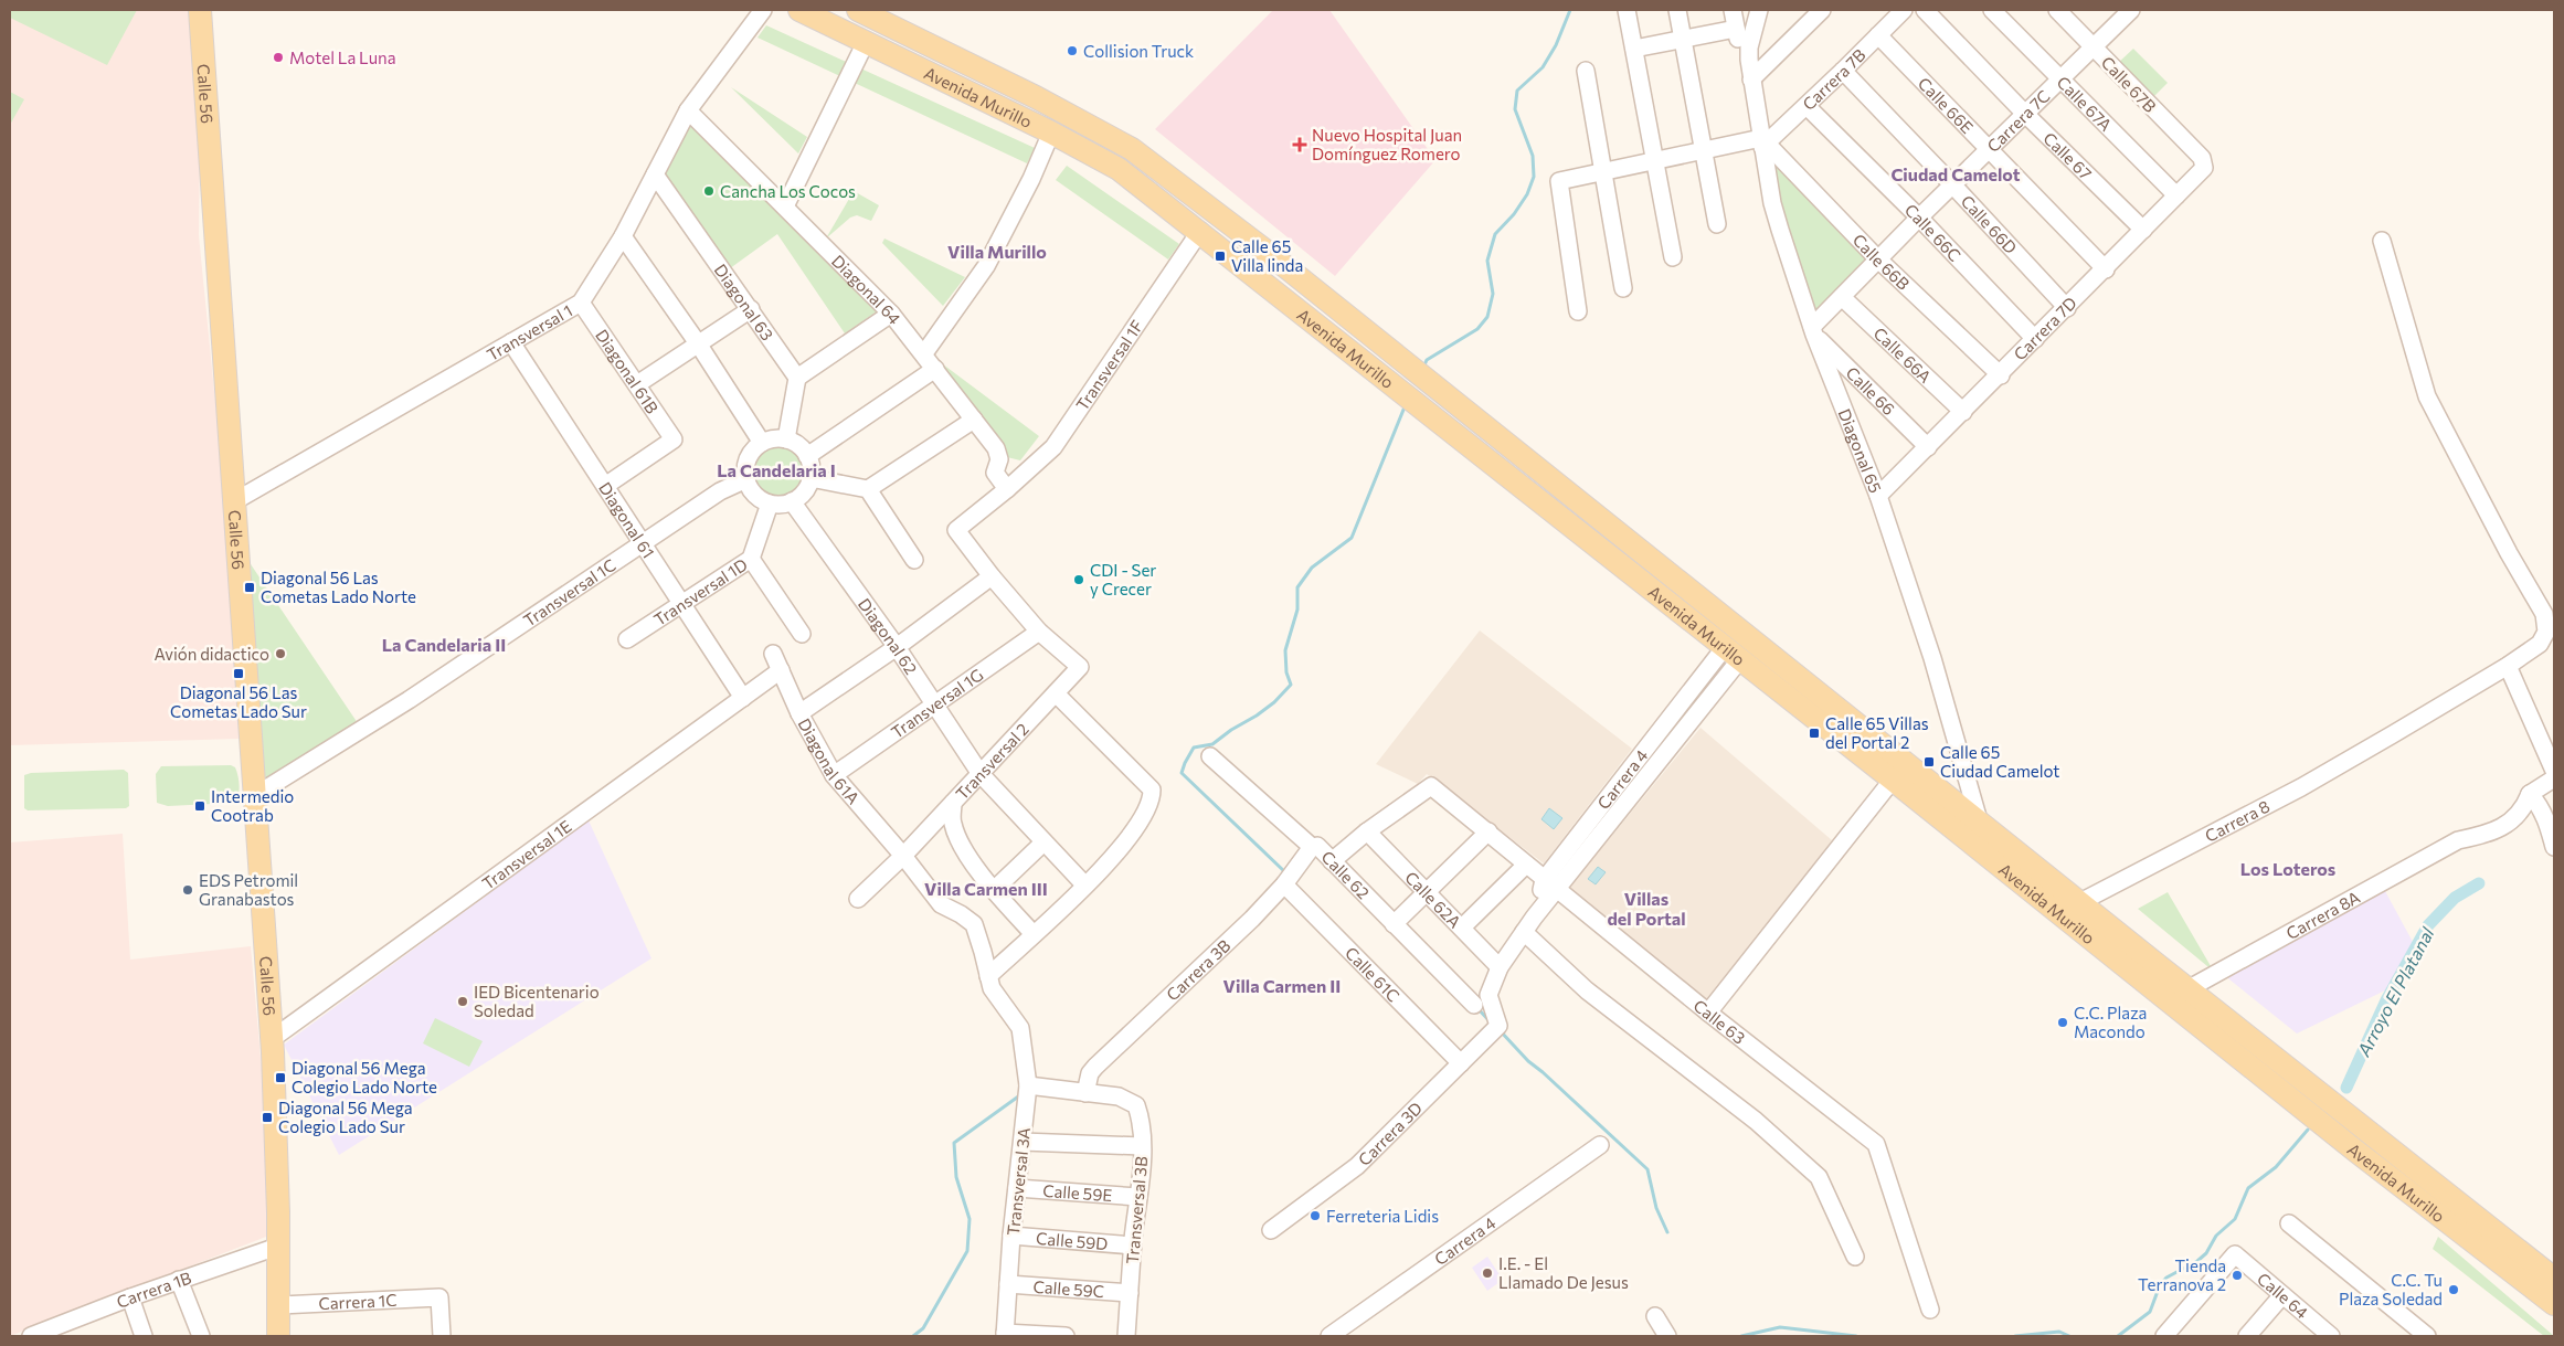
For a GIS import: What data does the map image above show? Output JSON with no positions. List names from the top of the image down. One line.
{"streets":{"main road":["Calle 56","Avenida Murillo"],"street":["Carrera 7B","Calle 67B","Calle 67A","Calle 66E","Carrera 7C","Calle 67","Calle 66D","Calle 66C","Calle 66B","Diagonal 64","Diagonal 63","Carrera 7D","Transversal 1","Calle 66A","Transversal 1F","Diagonal 61B","Calle 66","Diagonal 65","Diagonal 61","Transversal 1C","Transversal 1D","Diagonal 62","Transversal 1G","Diagonal 61A","Transversal 2","Carrera 4","Carrera 8","Transversal 1E","Calle 62","Calle 62A","Carrera 8A","Carrera 3B","Calle 61C","Calle 63","Carrera 3D","Transversal 3A","Calle 59E","Transversal 3B","Calle 59D","Calle 59C","Carrera 1B","Calle 64","Carrera 1C"]},"crossings":[["Carrera 7B","Calle 66E"],["Carrera 7B","Calle 66D"],["Carrera 7B","Calle 66C"],["Carrera 7B","Calle 66B"],["Carrera 7B","Diagonal 65"],["Calle 67B","Carrera 7C"],["Calle 67B","Carrera 7D"],["Calle 56","Transversal 1"],["Calle 56","Transversal 1C"],["Calle 56","Transversal 1E"],["Calle 56","Carrera 1B"],["Calle 56","Carrera 1C"],["Avenida Murillo","Transversal 1F"],["Avenida Murillo","Diagonal 65"],["Avenida Murillo","Carrera 4"],["Avenida Murillo","Carrera 8"],["Avenida Murillo","Carrera 8A"],["Calle 67A","Carrera 7C"],["Calle 67A","Carrera 7D"],["Calle 66E","Carrera 7C"],["Calle 66E","Carrera 7D"],["Carrera 7C","Calle 67"],["Carrera 7C","Calle 66D"],["Carrera 7C","Calle 66C"],["Carrera 7C","Calle 66B"],["Carrera 7C","Calle 66A"],["Carrera 7C","Calle 66"],["Carrera 7C","Diagonal 65"],["Calle 67","Carrera 7D"],["Calle 66D","Carrera 7D"],["Calle 66C","Carrera 7D"],["Calle 66B","Carrera 7D"],["Calle 66B","Diagonal 65"],["Diagonal 64","Transversal 1"],["Diagonal 64","Transversal 1F"],["Diagonal 63","Transversal 1"],["Carrera 7D","Calle 66A"],["Carrera 7D","Calle 66"],["Carrera 7D","Diagonal 65"],["Transversal 1","Diagonal 61B"],["Transversal 1","Diagonal 61"],["Diagonal 61B","Diagonal 61"],["Calle 66","Diagonal 65"],["Diagonal 61","Transversal 1C"],["Diagonal 61","Transversal 1D"],["Diagonal 61","Transversal 1E"],["Transversal 1C","Transversal 1D"],["Transversal 1C","Diagonal 62"],["Transversal 1D","Diagonal 62"],["Diagonal 62","Transversal 1G"],["Diagonal 62","Transversal 2"],["Transversal 1G","Diagonal 61A"],["Transversal 1G","Transversal 2"],["Diagonal 61A","Transversal 2"],["Diagonal 61A","Transversal 1E"],["Diagonal 61A","Transversal 3A"],["Carrera 4","Calle 62A"],["Carrera 4","Calle 63"],["Carrera 4","Carrera 3D"],["Calle 62","Carrera 3B"],["Calle 62A","Calle 63"],["Carrera 3B","Calle 61C"],["Carrera 3B","Transversal 3B"],["Calle 61C","Carrera 3D"],["Transversal 3A","Calle 59E"],["Transversal 3A","Calle 59D"],["Transversal 3A","Calle 59C"],["Calle 59E","Transversal 3B"],["Transversal 3B","Calle 59D"],["Transversal 3B","Calle 59C"]],"districts":["Ciudad Camelot","Villa Murillo","La Candelaria I","La Candelaria II","Los Loteros","Villa Carmen III","Villas del Portal","Villa Carmen II"],"water":["Arroyo El Platanal"],"places":{"other":["Collision Truck","Motel La Luna","Cancha Los Cocos","CDI - Ser y Crecer","Avión didactico","EDS Petromil Granabastos","IED Bicentenario Soledad","C.C. Plaza Macondo","Ferreteria Lidis","I.E. - El Llamado De Jesus","Tienda Terranova 2","C.C. Tu Plaza Soledad"],"health":["Nuevo Hospital Juan Domínguez Romero"],"transit":["Calle 65 Villa linda","Diagonal 56 Las Cometas Lado Norte","Diagonal 56 Las Cometas Lado Sur","Calle 65 Villas del Portal 2","Calle 65 Ciudad Camelot","Intermedio Cootrab","Diagonal 56 Mega Colegio Lado Norte","Diagonal 56 Mega Colegio Lado Sur"]}}
